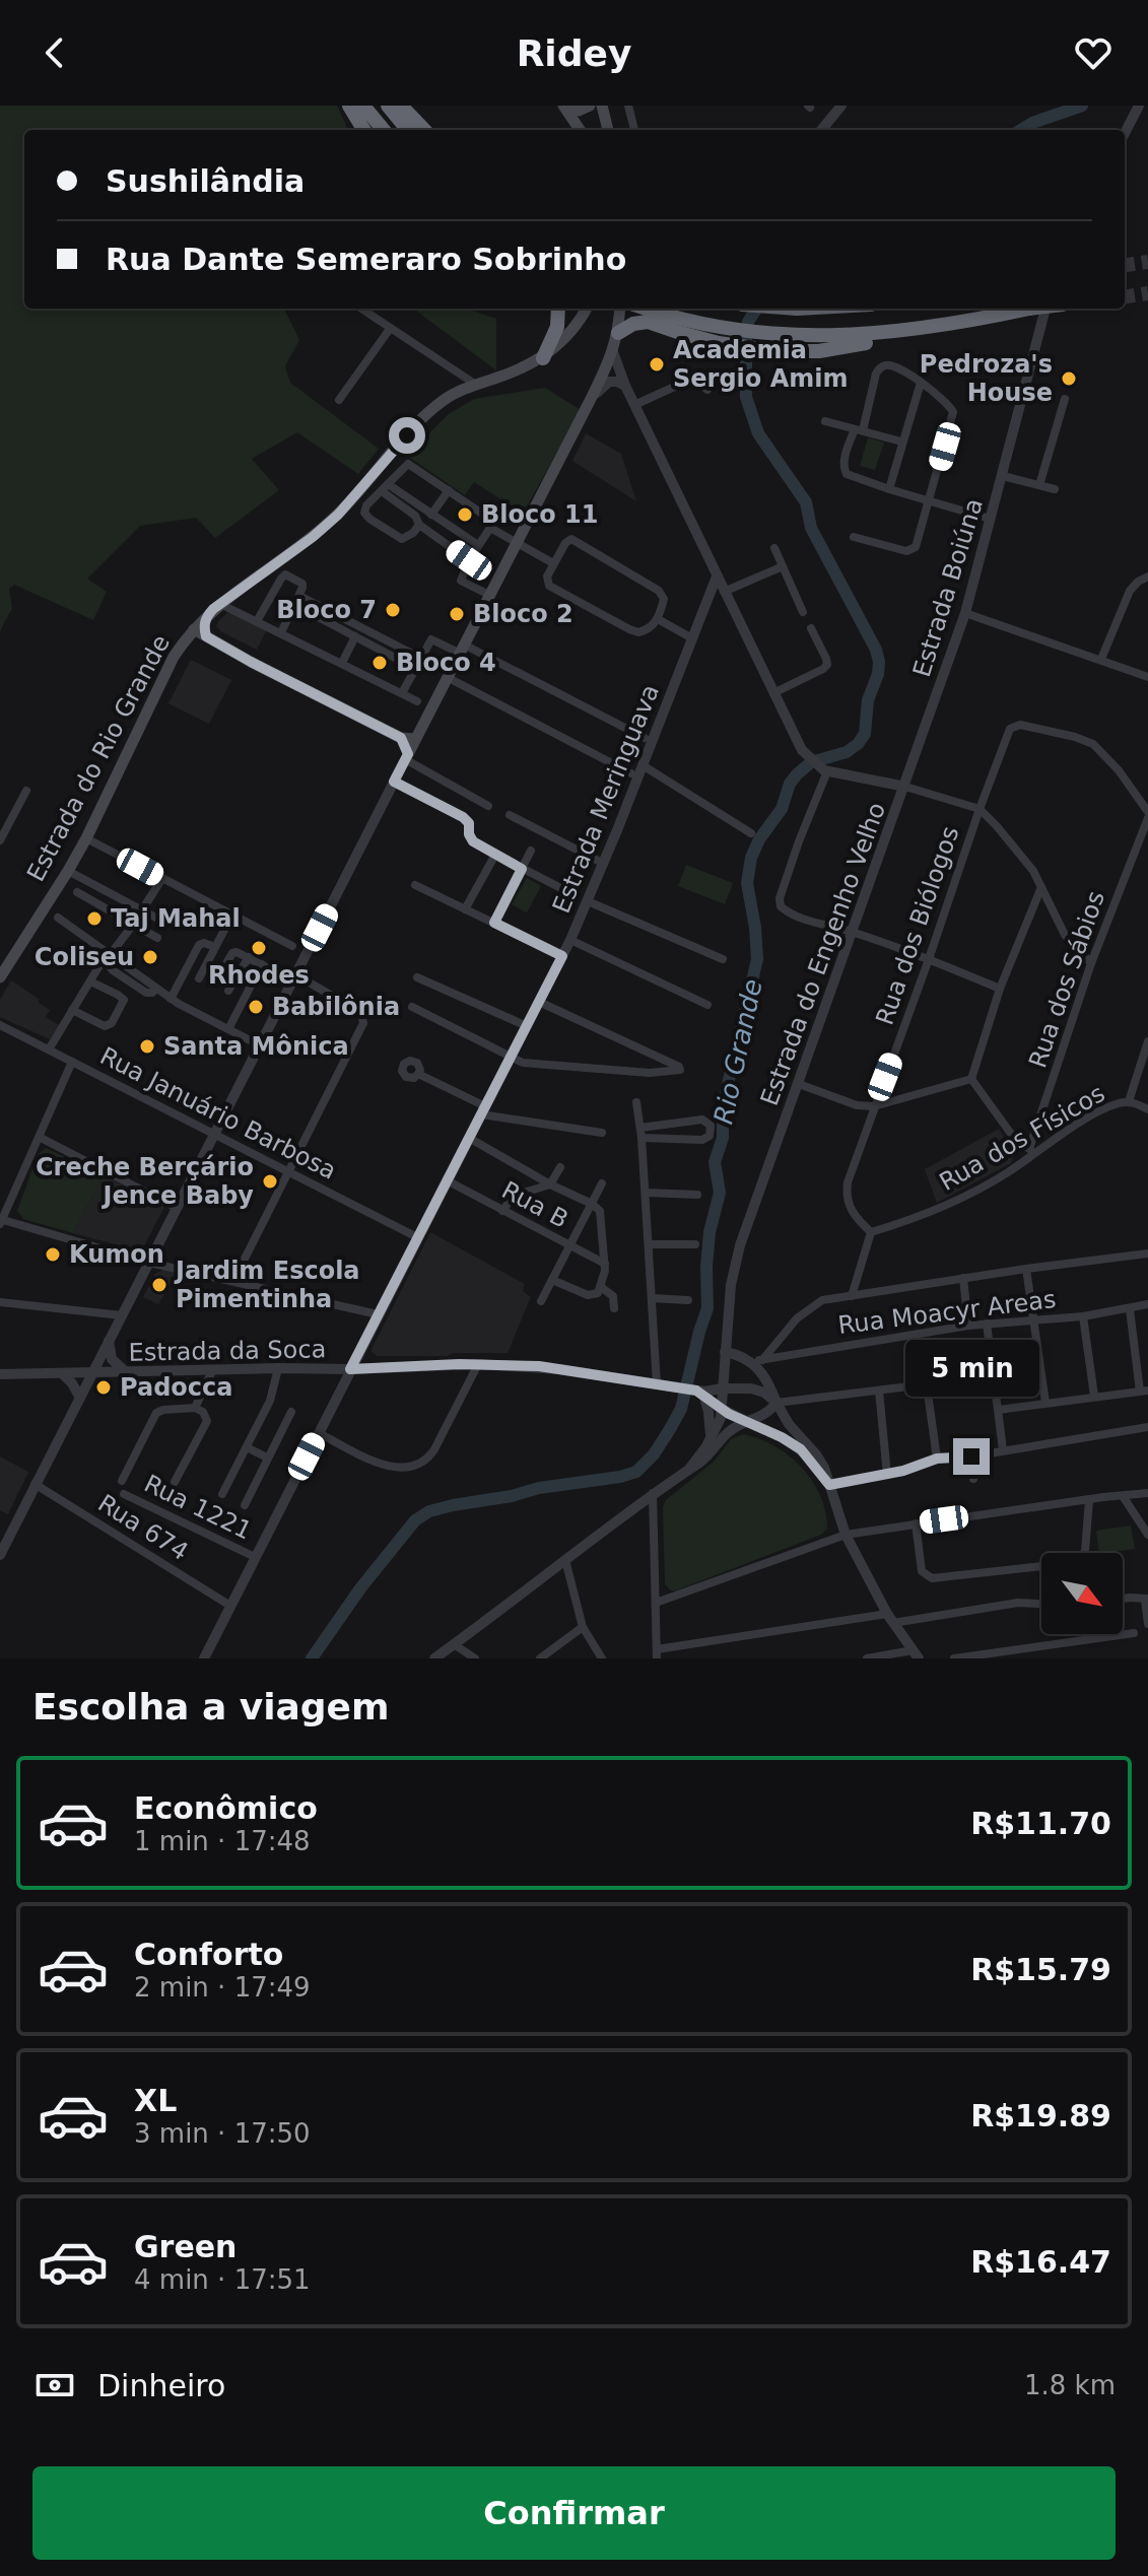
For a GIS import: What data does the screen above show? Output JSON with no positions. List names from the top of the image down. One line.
{"streets":{"main road":["Estrada do Rio Grande"],"street":["Estrada Boiúna","Estrada Meringuava","Rua dos Biólogos","Estrada do Engenho Velho","Rua dos Sábios","Rua Januário Barbosa","Rua dos Físicos","Rua B","Rua Moacyr Areas","Estrada da Soca","Rua 1221","Rua 674"]},"crossings":[["Estrada Boiúna","Estrada do Engenho Velho"],["Estrada Meringuava","Rua Januário Barbosa"],["Estrada Meringuava","Rua B"],["Estrada Meringuava","Estrada da Soca"],["Estrada Meringuava","Rua 1221"],["Estrada Meringuava","Rua 674"],["Rua dos Biólogos","Rua dos Sábios"],["Rua dos Biólogos","Rua dos Físicos"],["Estrada do Engenho Velho","Estrada da Soca"],["Rua dos Sábios","Rua dos Físicos"]],"water":["Rio Grande"],"places":["Academia Sergio Amim","Pedroza's House","Bloco 11","Bloco 7","Bloco 2","Bloco 4","Taj Mahal","Rhodes","Coliseu","Babilônia","Santa Mônica","Creche Berçário Jence Baby","Kumon","Jardim Escola Pimentinha","Padocca"],"north":"bottom right","page":{"header":"Ridey","banner":["Sushilândia","Rua Dante Semeraro Sobrinho"],"bubble":"5 min","heading":"Escolha a viagem","list":[{"name":"Econômico","note":"1 min · 17:48","value":"R$11.70"},{"name":"Conforto","note":"2 min · 17:49","value":"R$15.79"},{"name":"XL","note":"3 min · 17:50","value":"R$19.89"},{"name":"Green","note":"4 min · 17:51","value":"R$16.47"}],"pay":["Dinheiro","1.8 km"],"buttons":"Confirmar"}}
